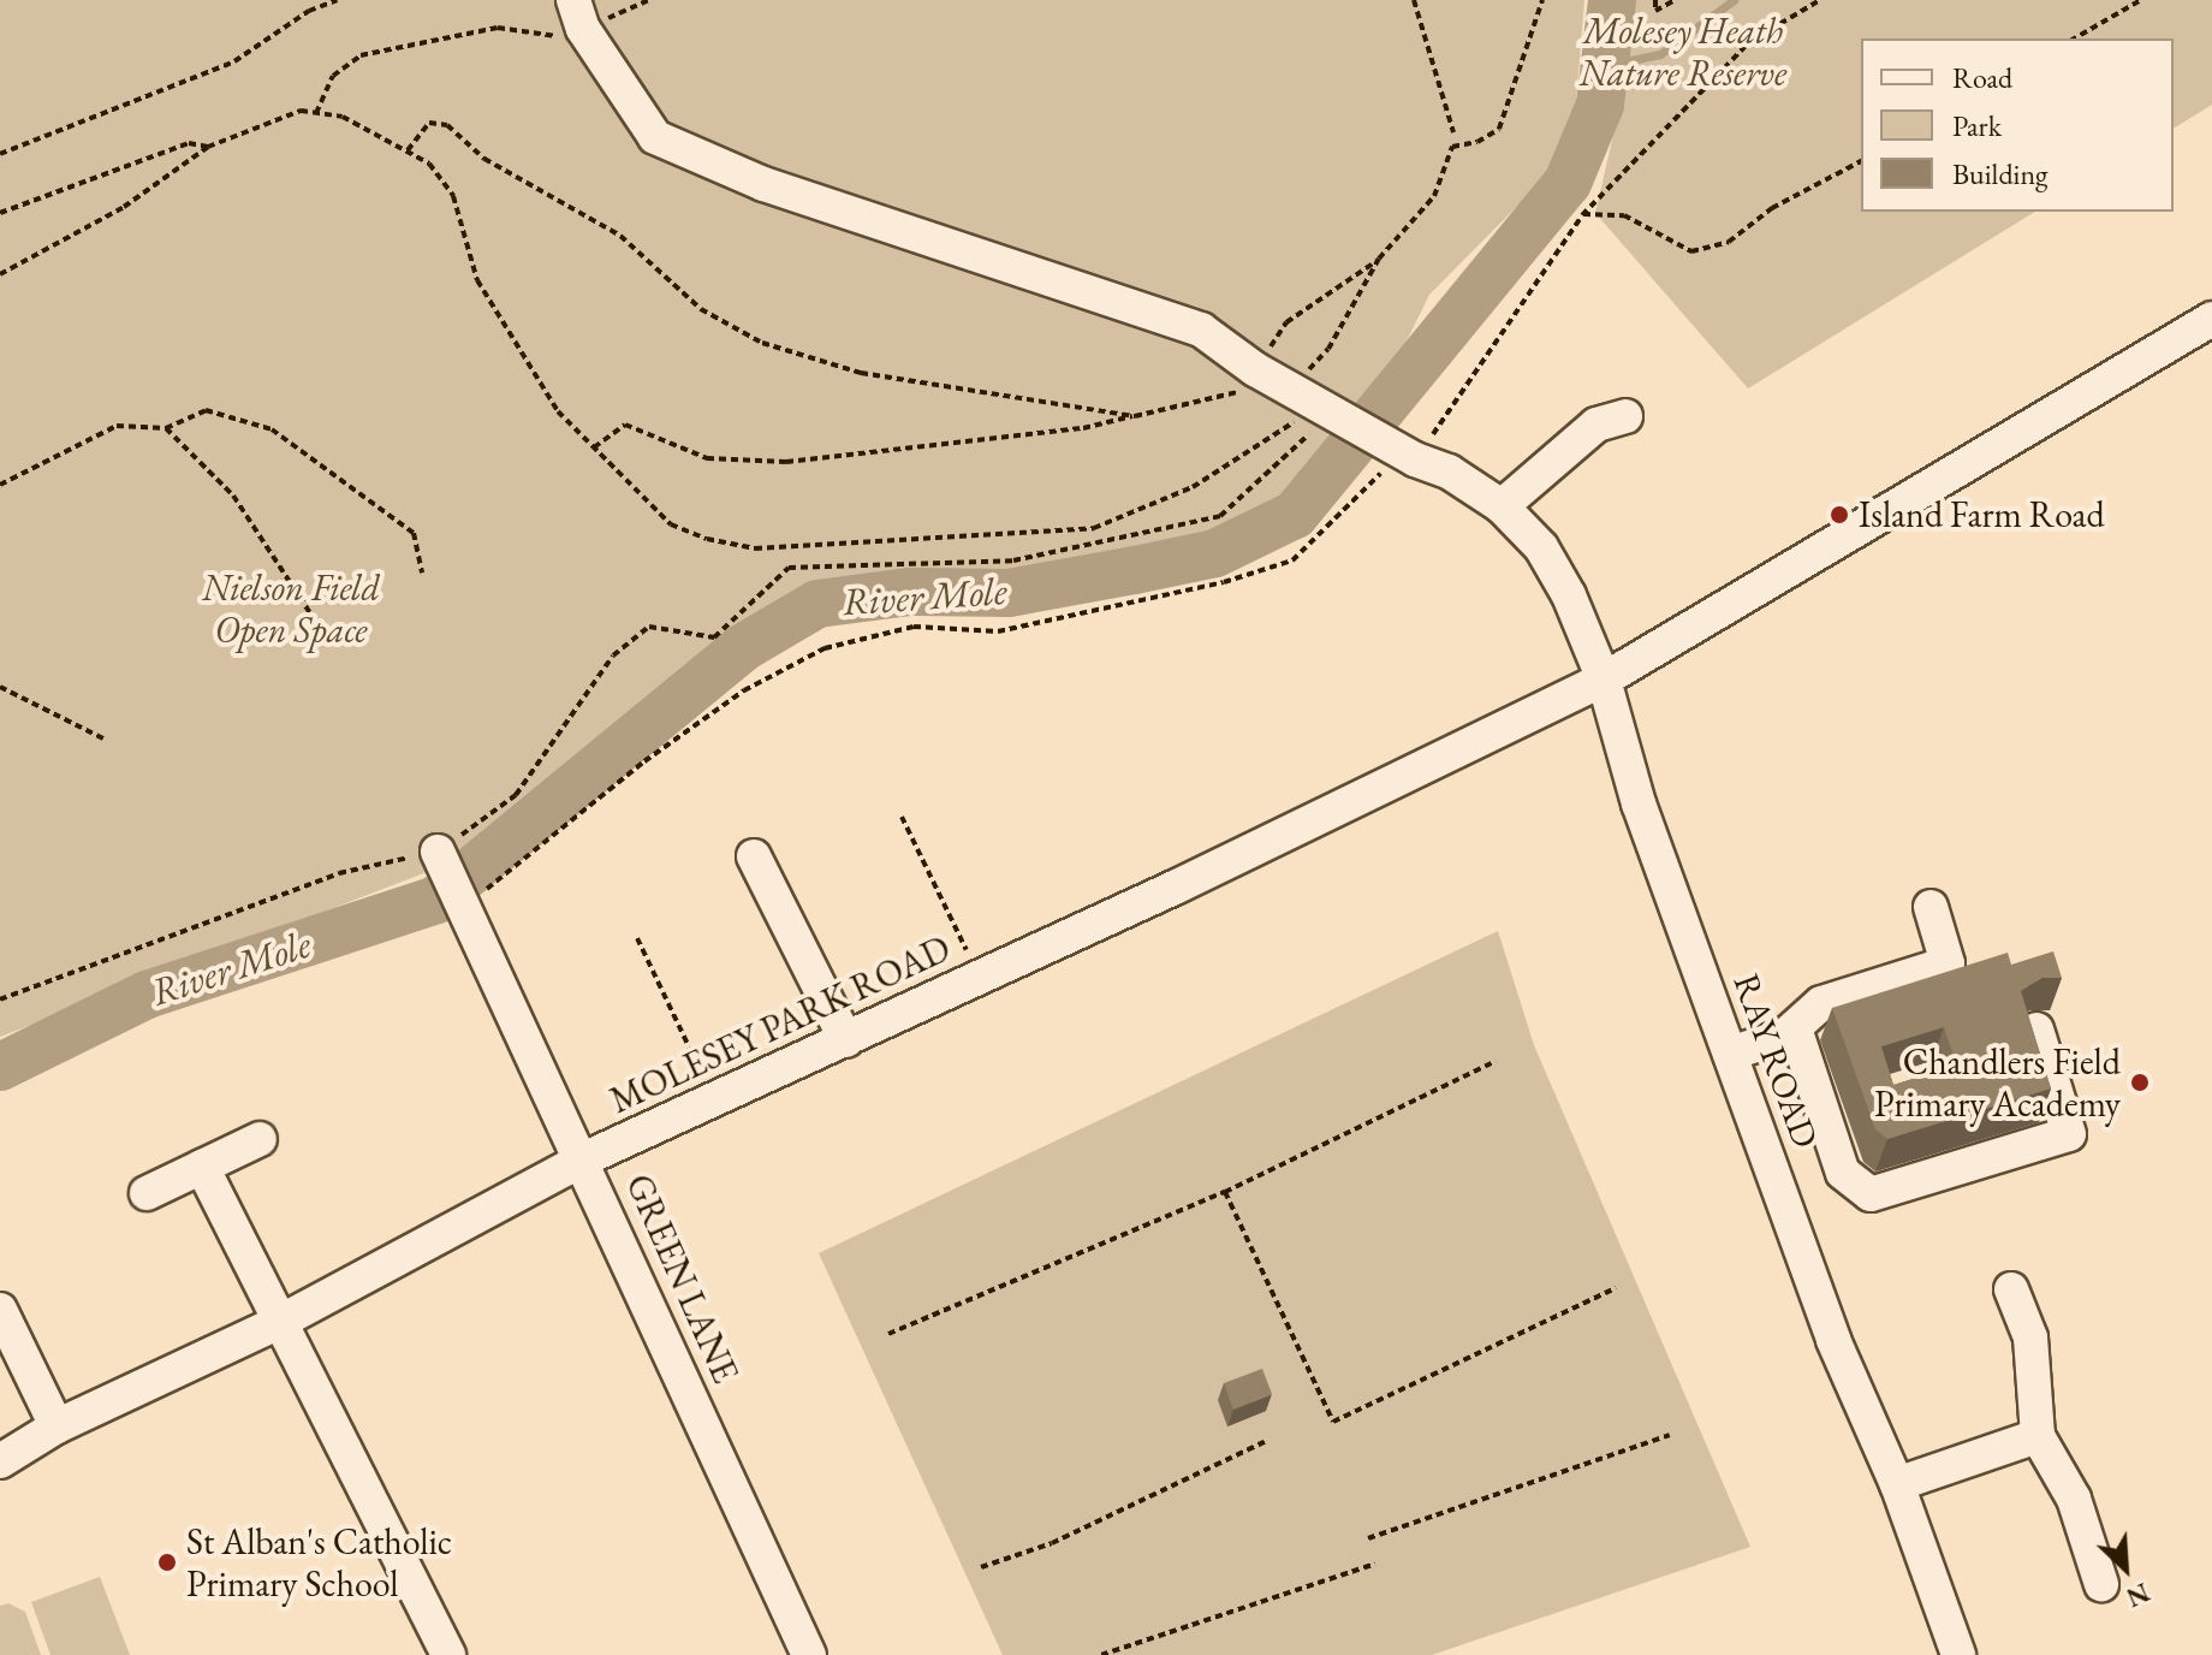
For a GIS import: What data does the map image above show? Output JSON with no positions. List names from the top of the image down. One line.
{"streets":{"street":["MOLESEY PARK ROAD","RAY ROAD","GREEN LANE"]},"crossings":[["MOLESEY PARK ROAD","RAY ROAD"],["MOLESEY PARK ROAD","GREEN LANE"]],"water":["River Mole"],"parks":["Molesey Heath Nature Reserve","Nielson Field Open Space"],"places":["Island Farm Road","Chandlers Field Primary Academy","St Alban's Catholic Primary School"],"legend":["Road","Park","Building"],"north":"bottom right"}
